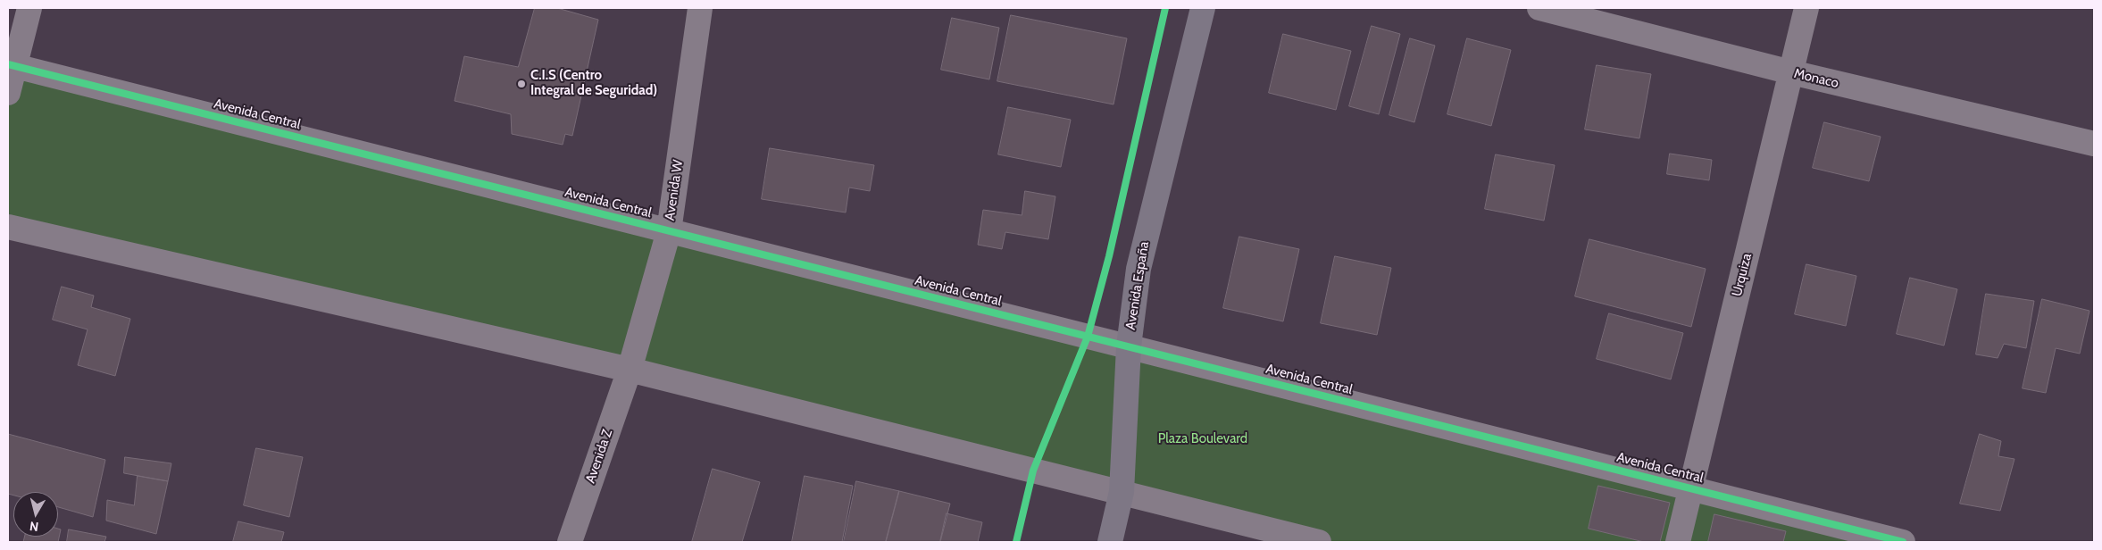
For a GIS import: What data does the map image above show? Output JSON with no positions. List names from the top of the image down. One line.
{"streets":{"main road":["Avenida España"],"street":["Monaco","Avenida Central","Avenida W","Urquiza","Avenida Z"]},"crossings":[["Monaco","Urquiza"],["Avenida Central","Avenida W"],["Avenida Central","Urquiza"],["Avenida Central","Avenida España"],["Avenida W","Avenida Z"]],"parks":["Plaza Boulevard"],"places":["C.I.S (Centro Integral de Seguridad)"],"north":"bottom"}
